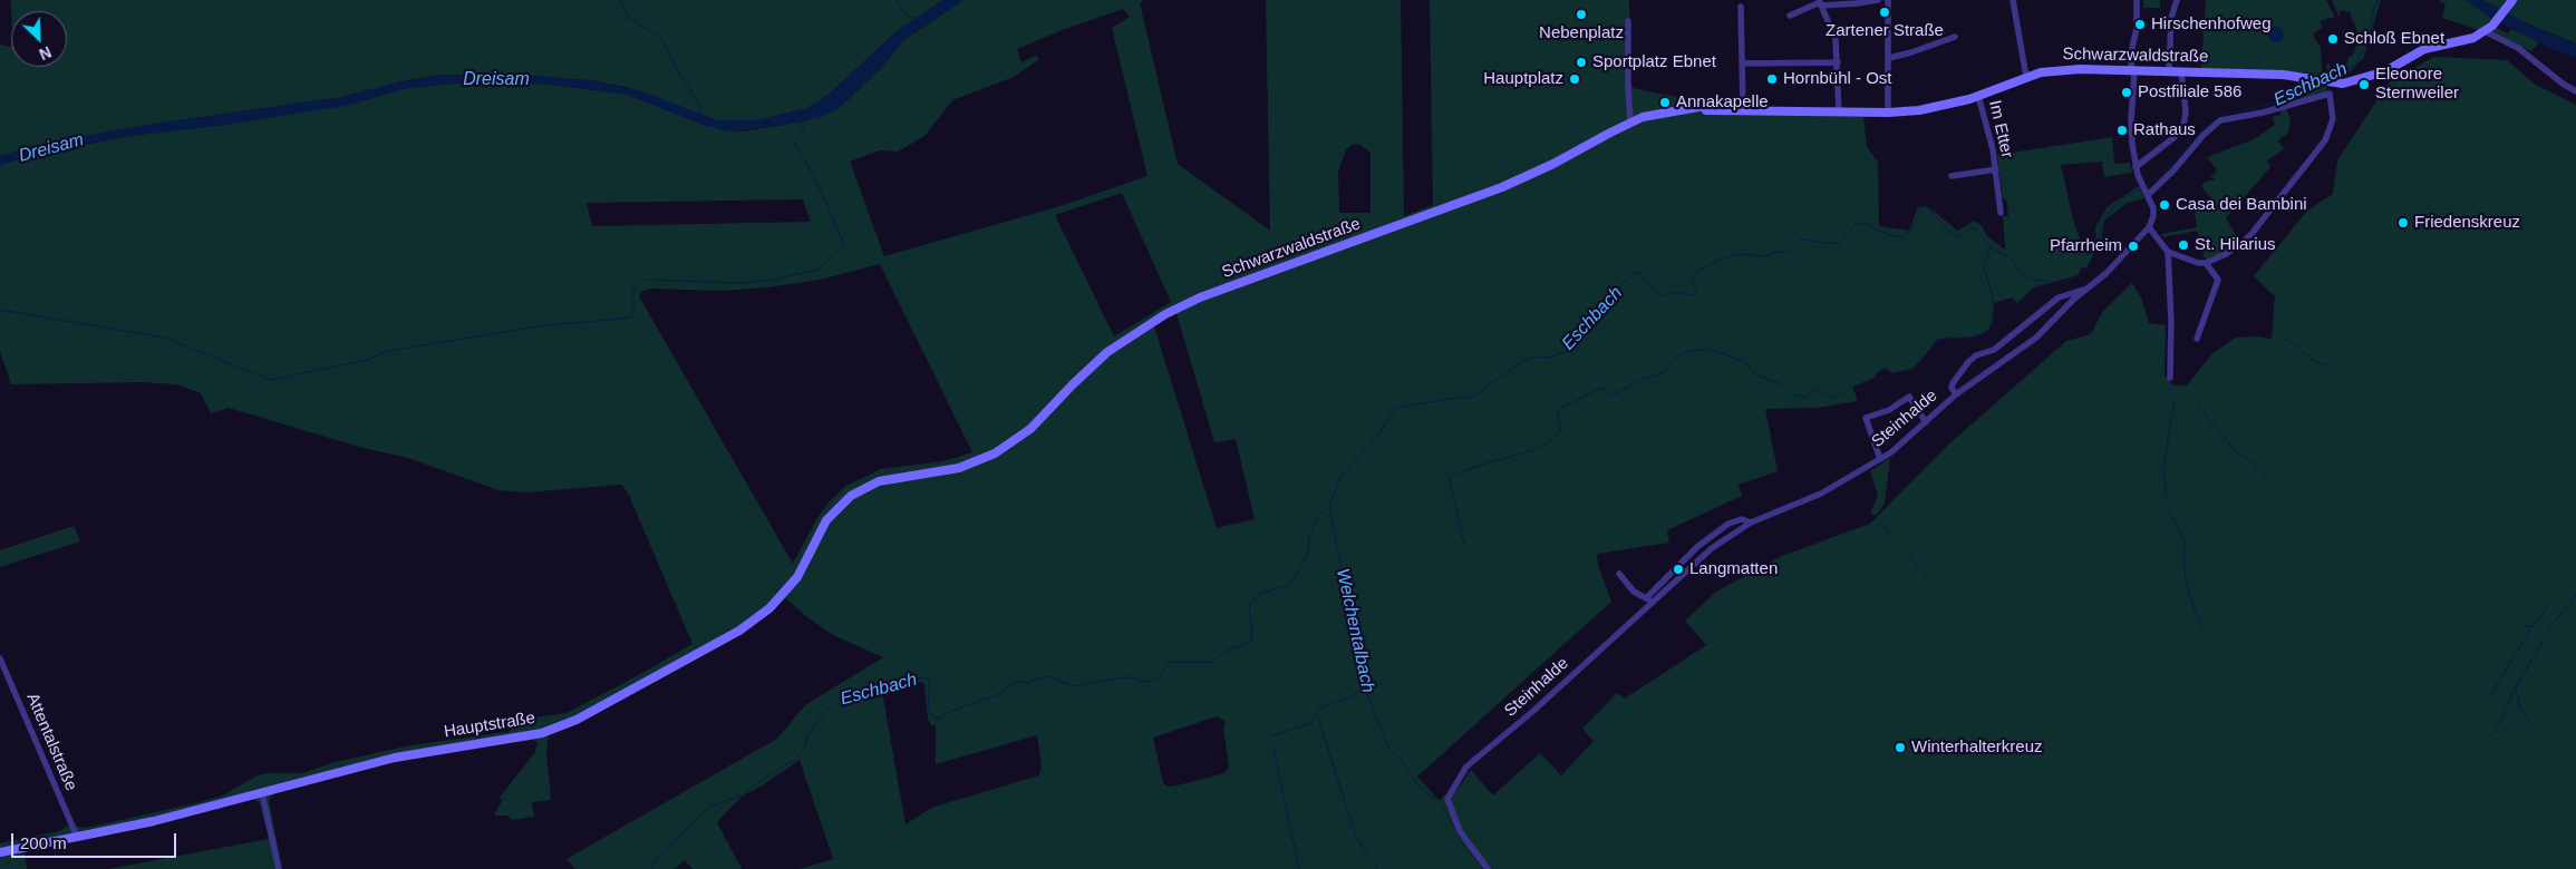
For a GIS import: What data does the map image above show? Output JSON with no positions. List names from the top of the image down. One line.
{"streets":{"main road":["Schwarzwaldstraße","Hauptstraße"],"street":["Im Etter","Steinhalde","Attentalstraße"]},"crossings":[["Schwarzwaldstraße","Im Etter"],["Schwarzwaldstraße","Hauptstraße"],["Hauptstraße","Attentalstraße"]],"water":["Dreisam","Eschbach","Welchentalbach"],"places":["Zartener Straße","Nebenplatz","Hirschenhofweg","Schloß Ebnet","Sportplatz Ebnet","Hauptplatz","Hornbühl - Ost","Eleonore Sternweiler","Postfiliale 586","Annakapelle","Rathaus","Casa dei Bambini","Friedenskreuz","St. Hilarius","Pfarrheim","Langmatten","Winterhalterkreuz"],"scale_bar":"200 m","north":"bottom right"}
